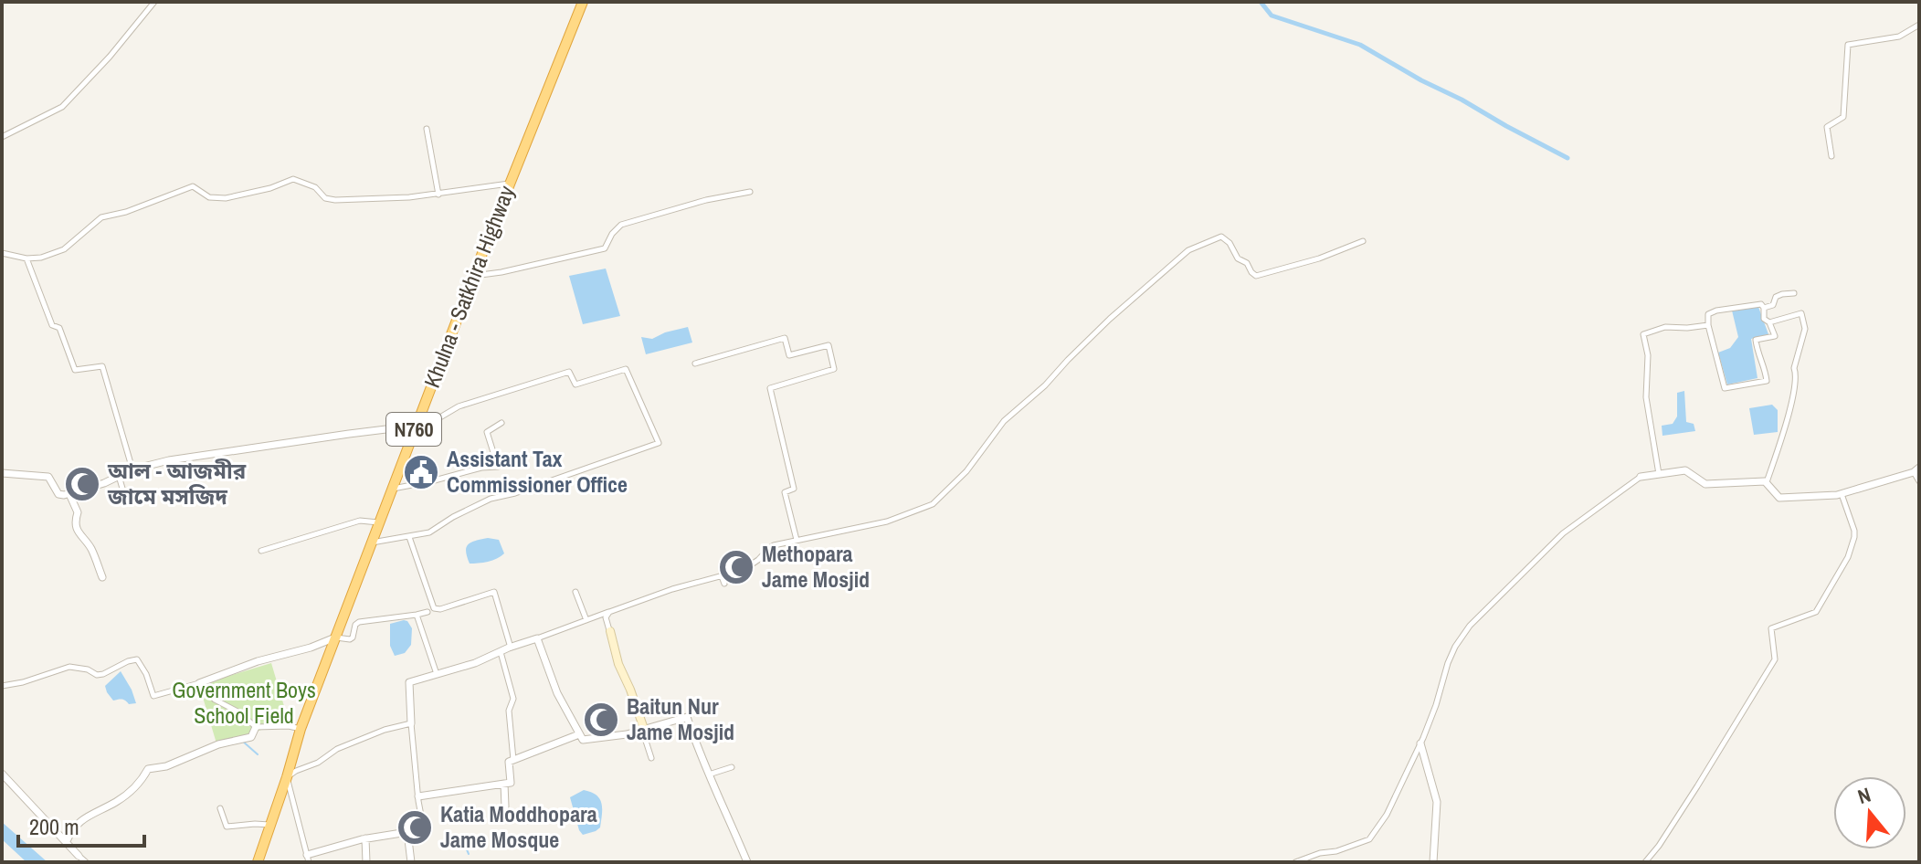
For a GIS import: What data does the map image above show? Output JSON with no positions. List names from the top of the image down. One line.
{"streets":{"highway":["Khulna - Satkhira Highway","N760"]},"parks":["Government Boys School Field"],"places":{"public building":["Assistant Tax Commissioner Office"],"mosque":["আল - আজমীর জামে মসজিদ","Methopara Jame Mosjid","Baitun Nur Jame Mosjid","Katia Moddhopara Jame Mosque"]},"scale_bar":"200 m","north":"top"}
